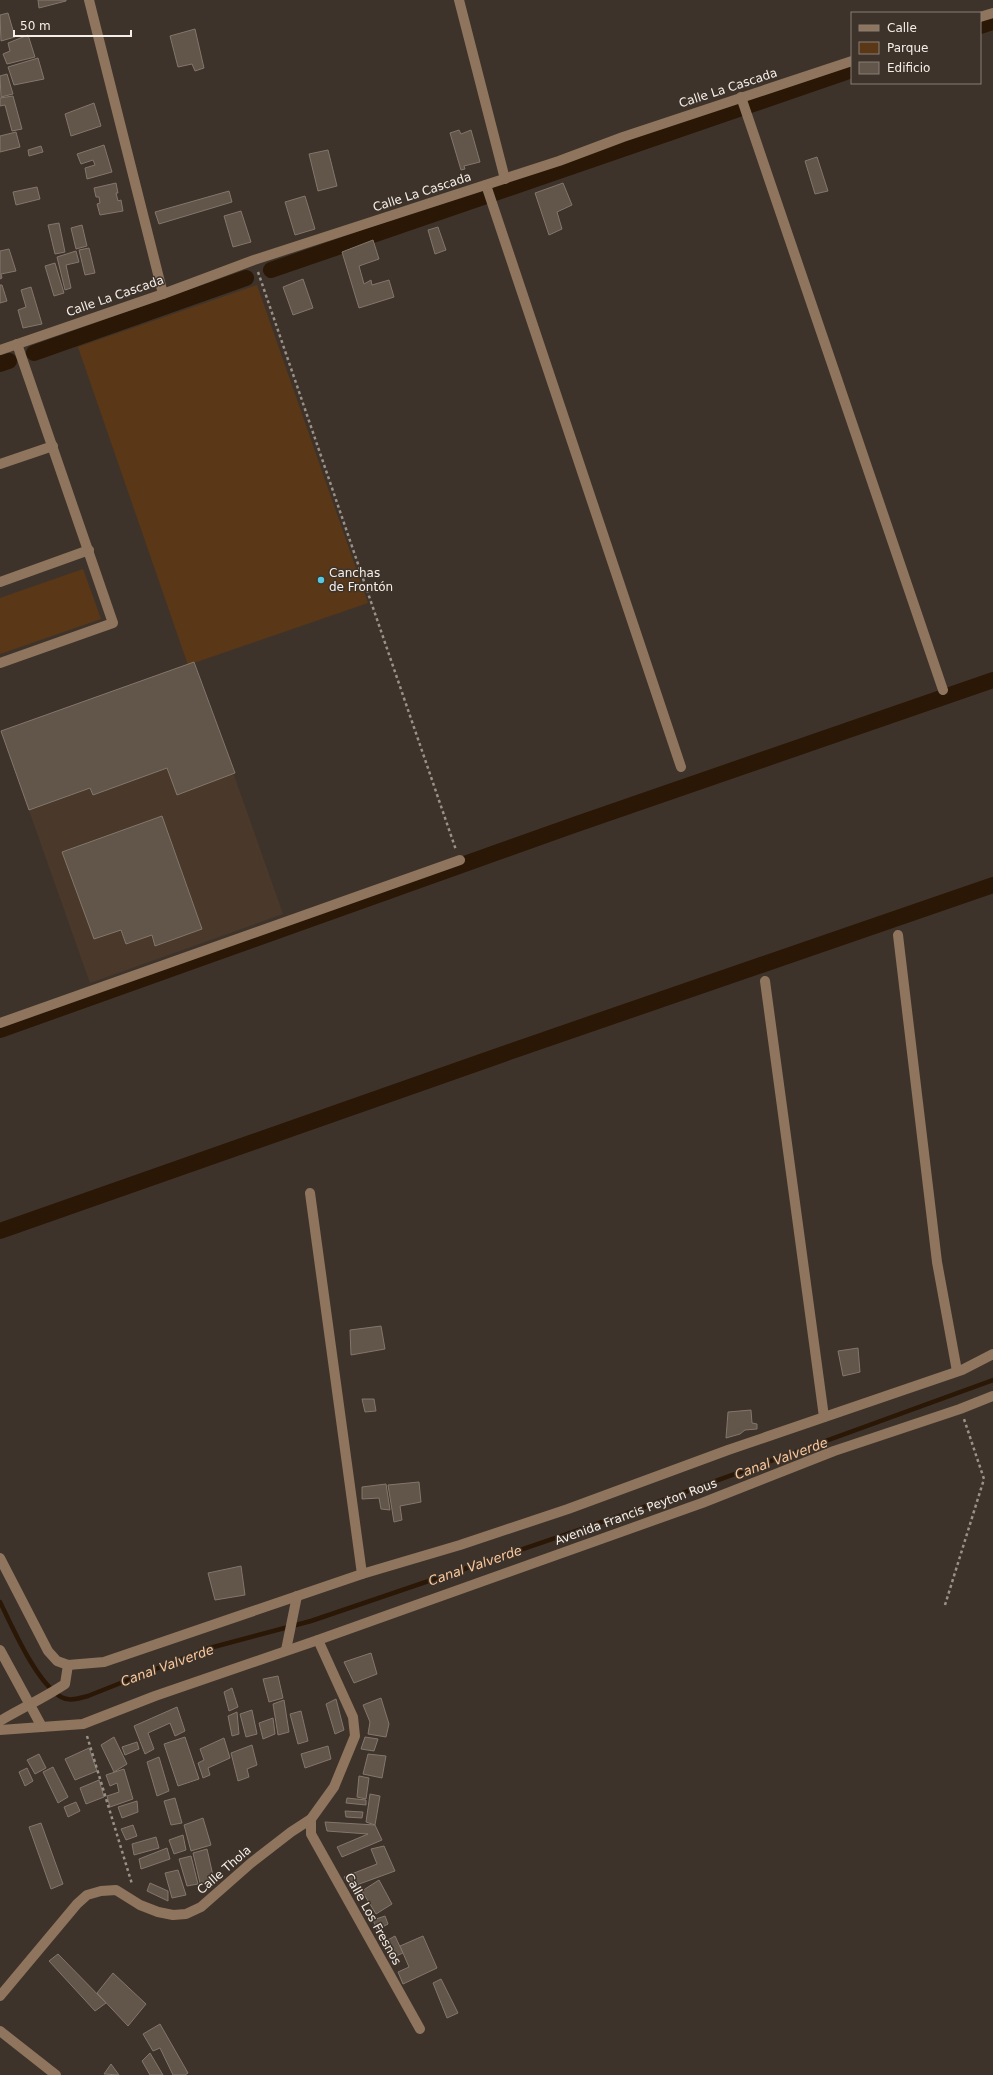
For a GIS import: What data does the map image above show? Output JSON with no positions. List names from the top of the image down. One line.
{"streets":{"street":["Calle La Cascada","Avenida Francis Peyton Rous","Calle Thola","Calle Los Fresnos"]},"crossings":[["Avenida Francis Peyton Rous","Calle Thola"],["Calle Thola","Calle Los Fresnos"]],"water":["Canal Valverde"],"places":["Canchas de Frontón"],"legend":["Calle","Parque","Edificio"],"scale_bar":"50 m"}
